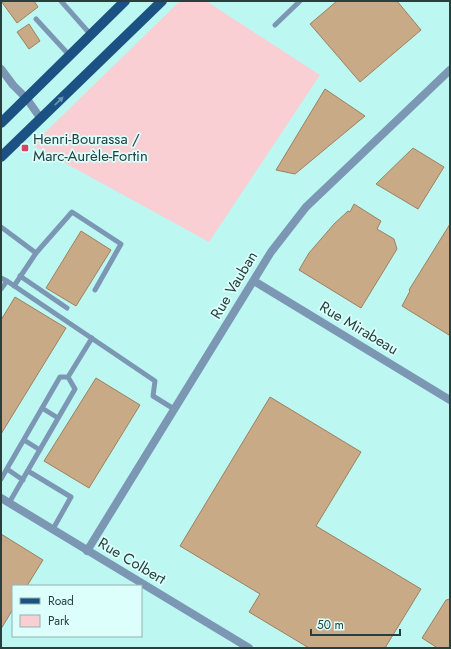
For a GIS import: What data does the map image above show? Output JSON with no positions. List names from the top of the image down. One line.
{"streets":{"street":["Rue Vauban","Rue Mirabeau","Rue Colbert"]},"crossings":[["Rue Vauban","Rue Mirabeau"],["Rue Vauban","Rue Colbert"]],"places":{"transit":["Henri-Bourassa / Marc-Aurèle-Fortin"]},"legend":["Road","Park"],"scale_bar":"50 m"}
